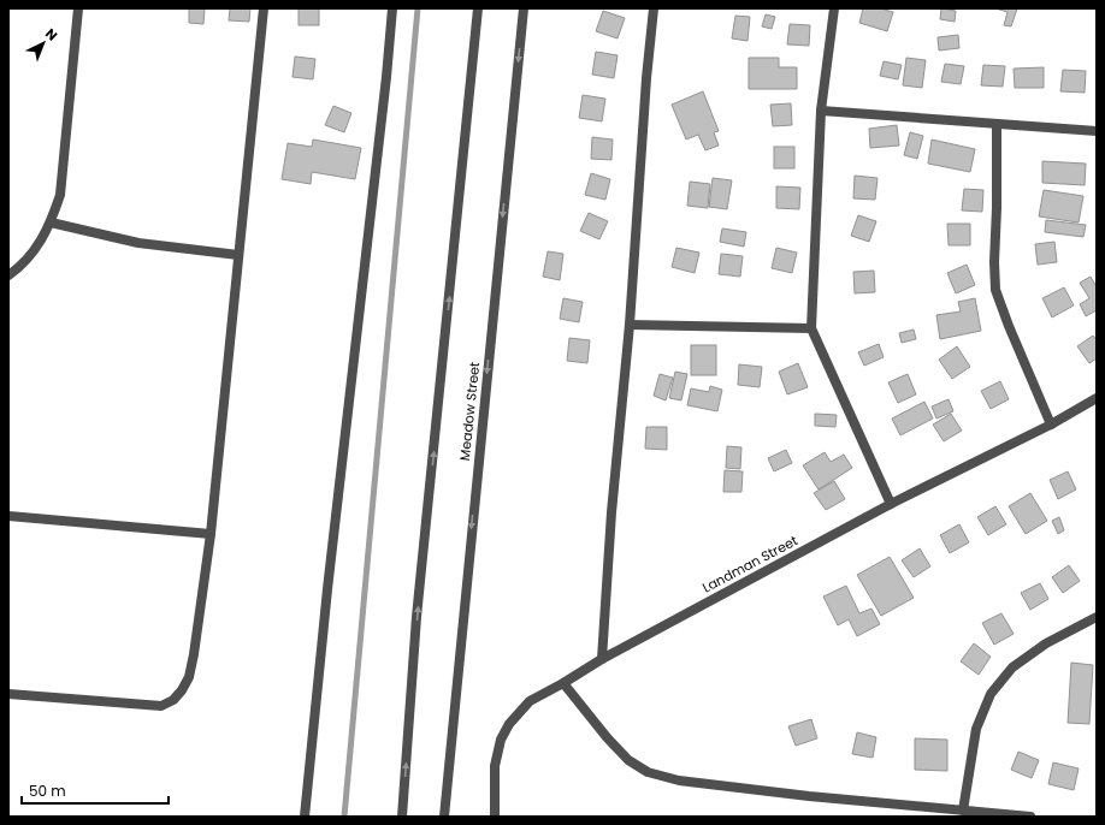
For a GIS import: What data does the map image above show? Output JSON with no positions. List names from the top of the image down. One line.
{"streets":{"street":["Meadow Street","Landman Street"]},"scale_bar":"50 m","north":"top right"}
